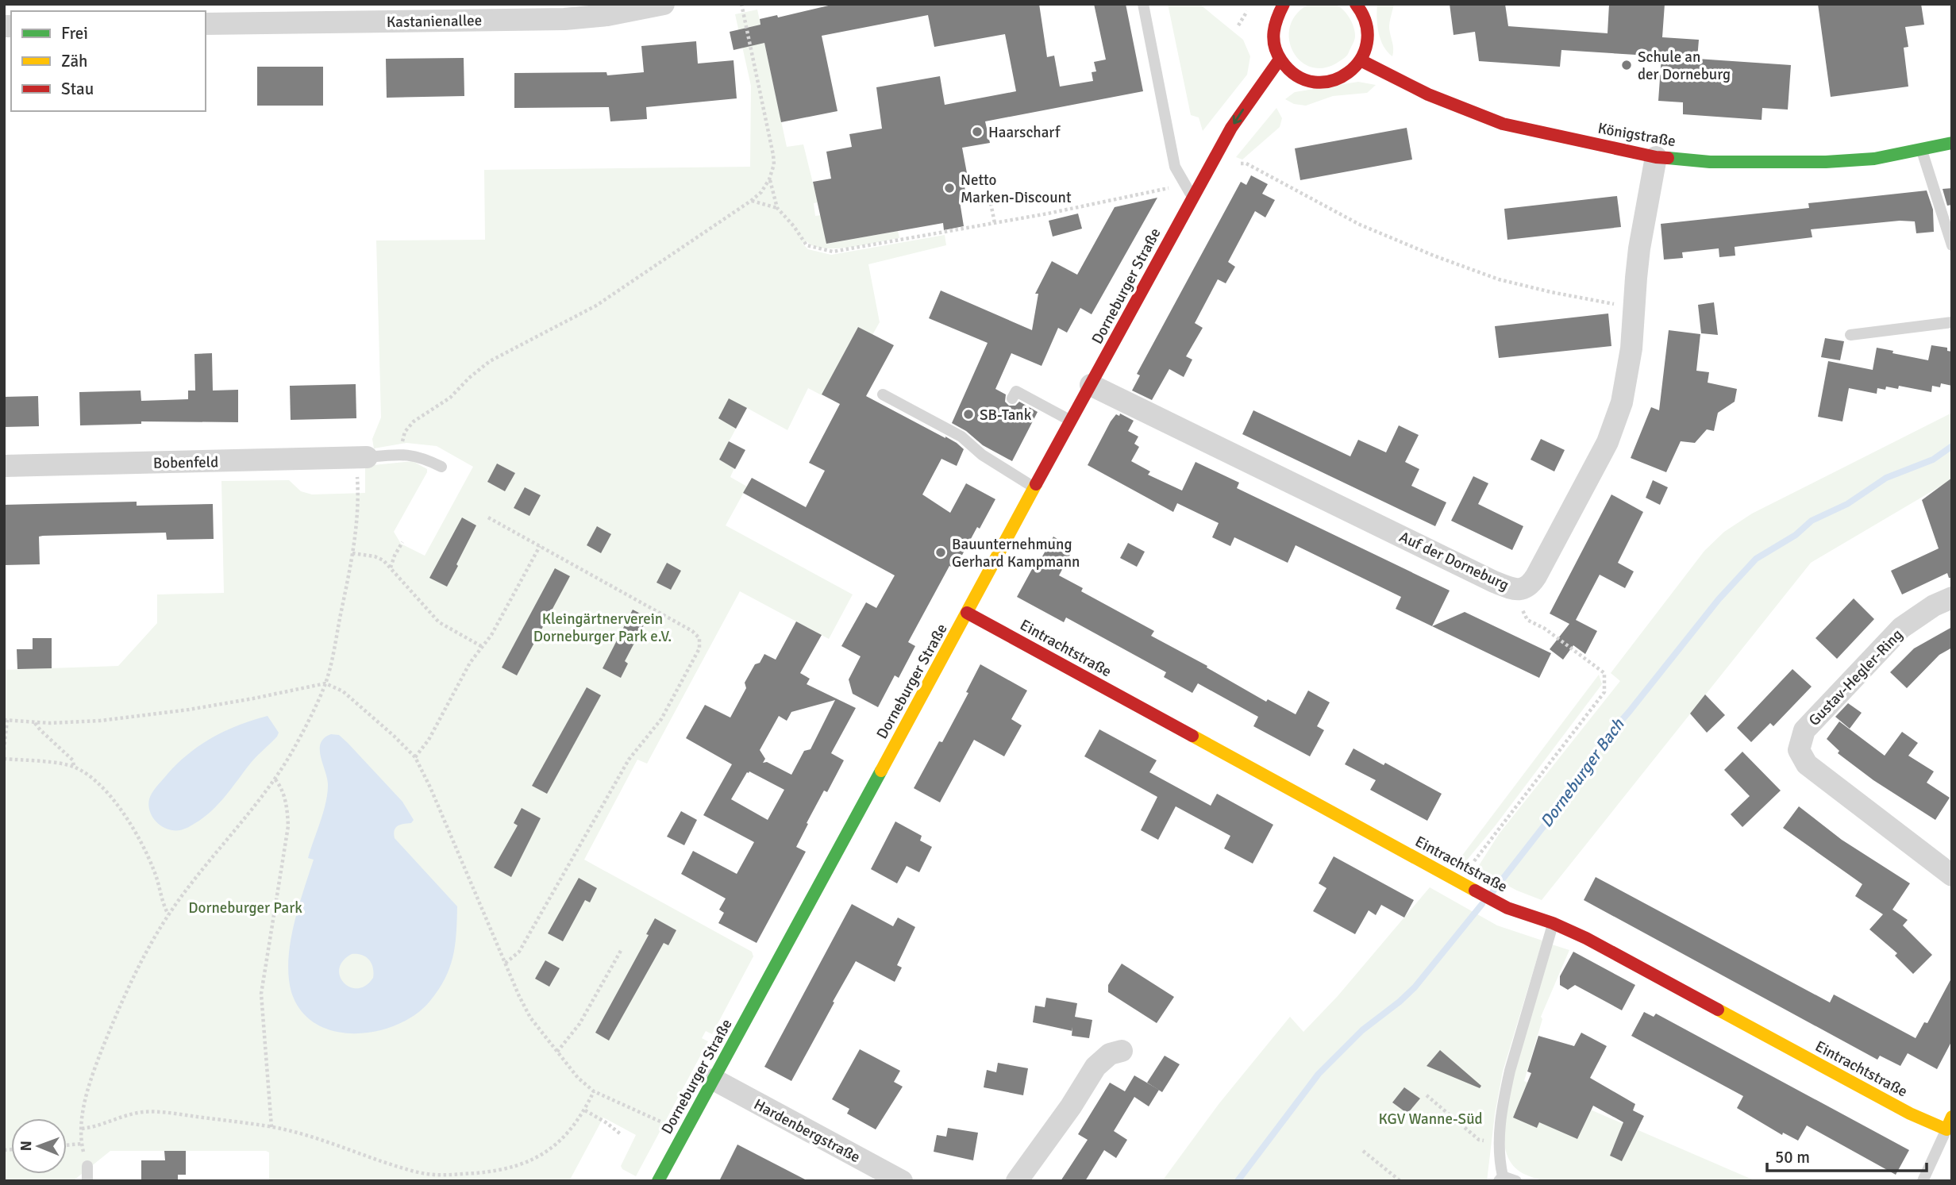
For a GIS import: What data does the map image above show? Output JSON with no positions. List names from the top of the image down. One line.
{"streets":{"street":["Kastanienallee","Königstraße","Dorneburger Straße","Bobenfeld","Auf der Dorneburg","Eintrachtstraße","Gustav-Hegler-Ring","Hardenbergstraße"]},"crossings":[["Königstraße","Auf der Dorneburg"],["Dorneburger Straße","Auf der Dorneburg"],["Dorneburger Straße","Eintrachtstraße"],["Dorneburger Straße","Hardenbergstraße"]],"water":["Dorneburger Bach"],"parks":["Kleingärtnerverein Dorneburger Park e.V.","Dorneburger Park","KGV Wanne-Süd"],"places":["Schule an der Dorneburg","Haarscharf","Netto Marken-Discount","SB-Tank","Bauunternehmung Gerhard Kampmann"],"legend":["Frei","Zäh","Stau"],"scale_bar":"50 m","north":"left"}
